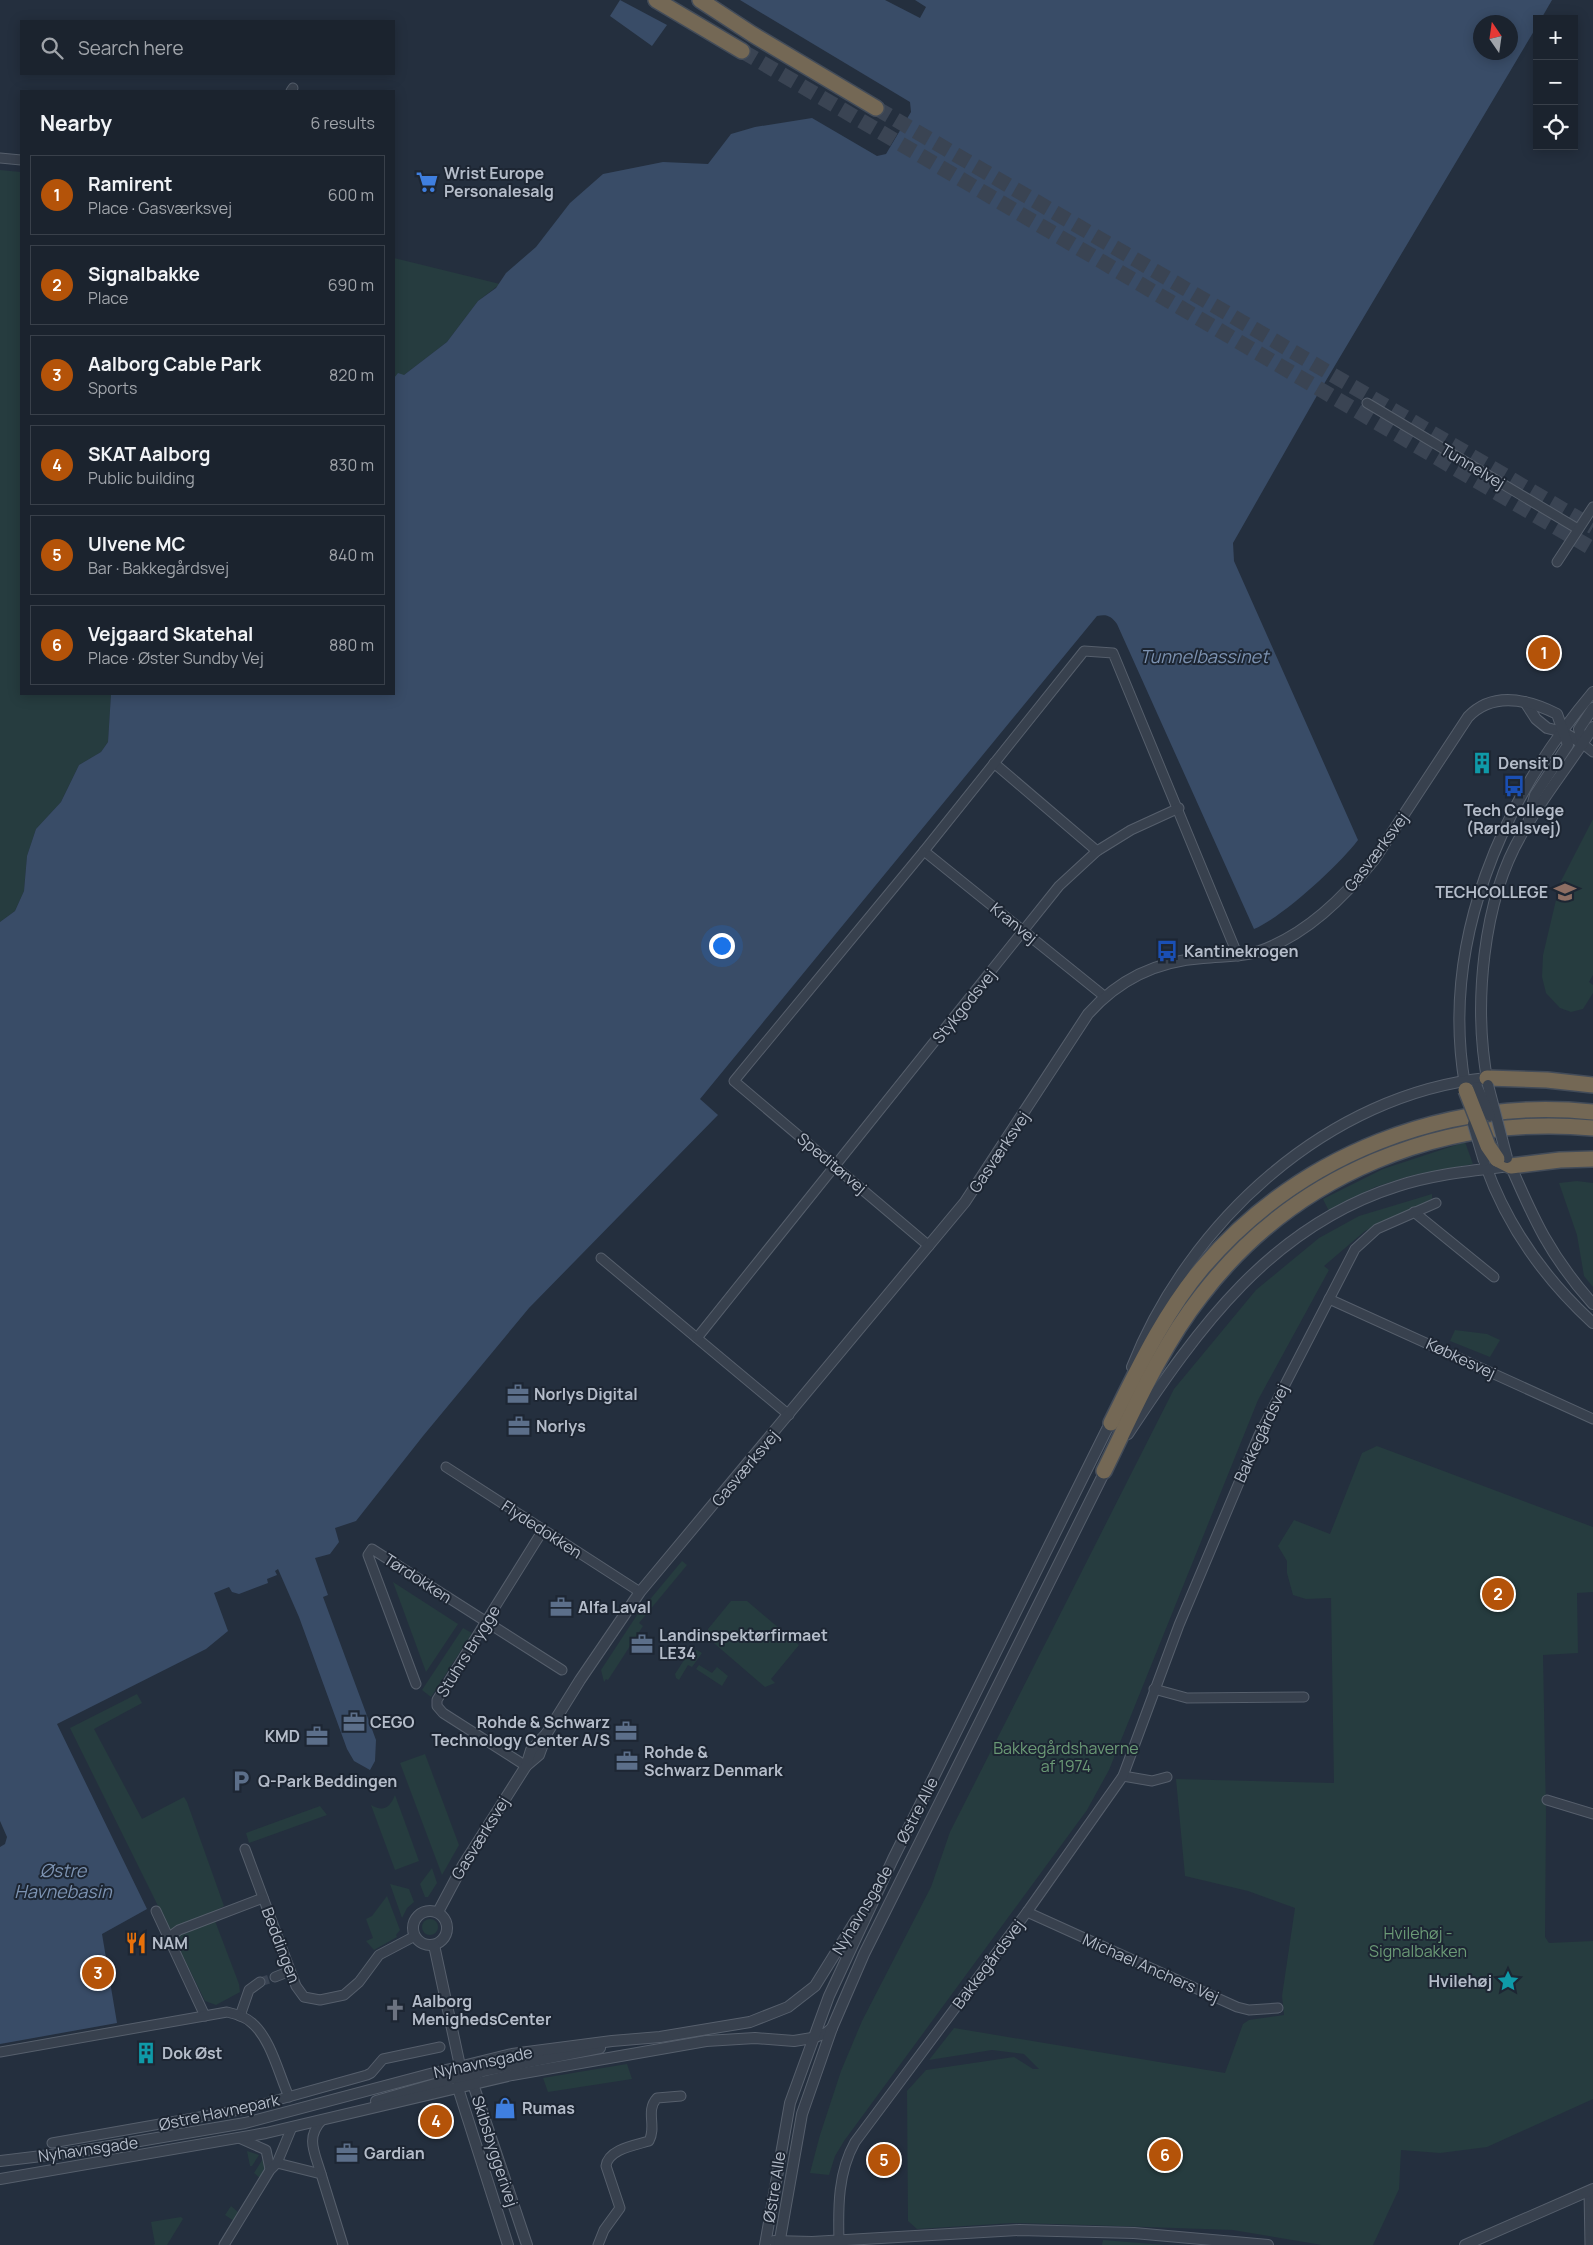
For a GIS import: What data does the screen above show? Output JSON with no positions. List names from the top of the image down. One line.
{"streets":{"street":["Tunnelvej","Gasværksvej","Kranvej","Stykgodsvej","Speditørvej","Købkesvej","Bakkegårdsvej","Flydedokken","Tørdokken","Stuhrs Brygge","Østre Alle","Nyhavnsgade","Beddingen","Michael Anchers Vej","Østre Havnepark","Skibsbyggerivej"]},"crossings":[["Gasværksvej","Kranvej"],["Gasværksvej","Speditørvej"],["Gasværksvej","Flydedokken"],["Gasværksvej","Stuhrs Brygge"],["Gasværksvej","Beddingen"],["Kranvej","Stykgodsvej"],["Kranvej","Speditørvej"],["Stykgodsvej","Speditørvej"],["Købkesvej","Bakkegårdsvej"],["Bakkegårdsvej","Michael Anchers Vej"],["Flydedokken","Stuhrs Brygge"],["Tørdokken","Stuhrs Brygge"],["Østre Alle","Nyhavnsgade"],["Nyhavnsgade","Skibsbyggerivej"]],"water":["Tunnelbassinet","Østre Havnebasin"],"parks":["Bakkegårdshaverne af 1974","Hvilehøj - Signalbakken"],"places":{"supermarket":["Wrist Europe Personalesalg"],"building":["Densit D","Dok Øst"],"bus stop":["Tech College (Rørdalsvej)","Kantinekrogen"],"school or university":["TECHCOLLEGE"],"office":["Norlys Digital","Norlys","Alfa Laval","Landinspektørfirmaet LE34","CEGO","Rohde & Schwarz Technology Center A/S","KMD","Rohde & Schwarz Denmark","Gardian"],"parking":["Q-Park Beddingen"],"restaurant":["NAM"],"place":["Hvilehøj"],"church":["Aalborg MenighedsCenter"],"shop":["Rumas"]},"north":"top","page":{"map_buttons":["+","−"],"search":"Search here","heading":["Nearby","6 results"],"list":[{"mark":"1","name":"Ramirent","note":"Place · Gasværksvej","value":"600 m"},{"mark":"2","name":"Signalbakke","note":"Place","value":"690 m"},{"mark":"3","name":"Aalborg Cable Park","note":"Sports","value":"820 m"},{"mark":"4","name":"SKAT Aalborg","note":"Public building","value":"830 m"},{"mark":"5","name":"Ulvene MC","note":"Bar · Bakkegårdsvej","value":"840 m"},{"mark":"6","name":"Vejgaard Skatehal","note":"Place · Øster Sundby Vej","value":"880 m"}],"pins":["1","2","3","4","6","5"]}}
